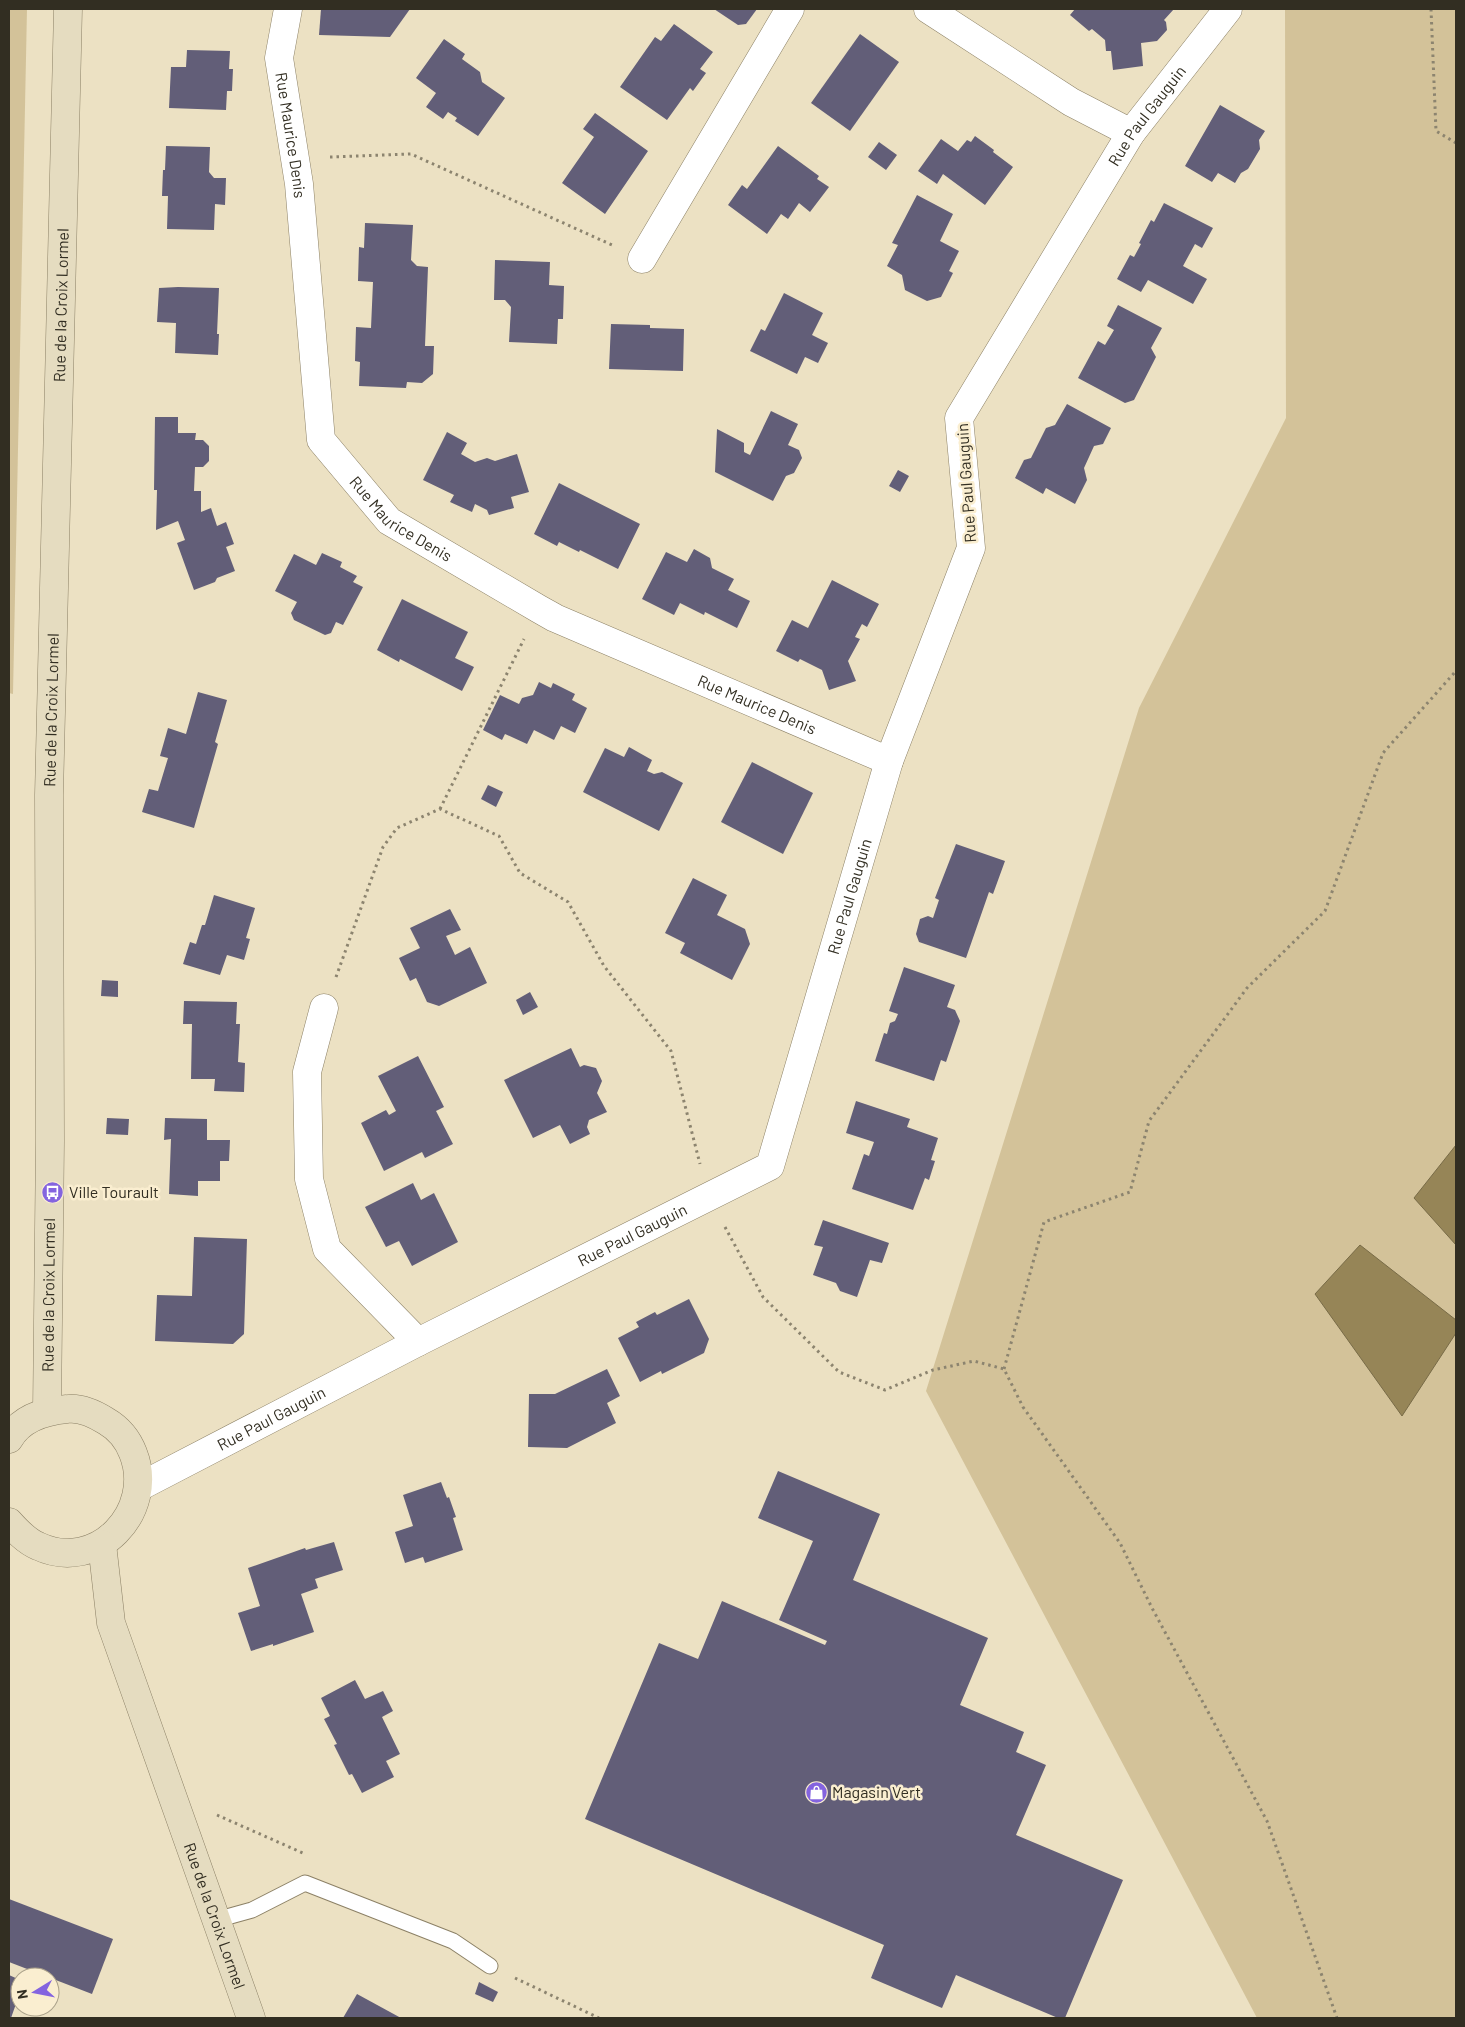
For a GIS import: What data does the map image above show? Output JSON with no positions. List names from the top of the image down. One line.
{"streets":{"street":["Rue Paul Gauguin","Rue Maurice Denis","Rue de la Croix Lormel"]},"crossings":[["Rue Paul Gauguin","Rue Maurice Denis"]],"places":{"bus stop":["Ville Tourault"],"shop":["Magasin Vert"]},"north":"left"}
